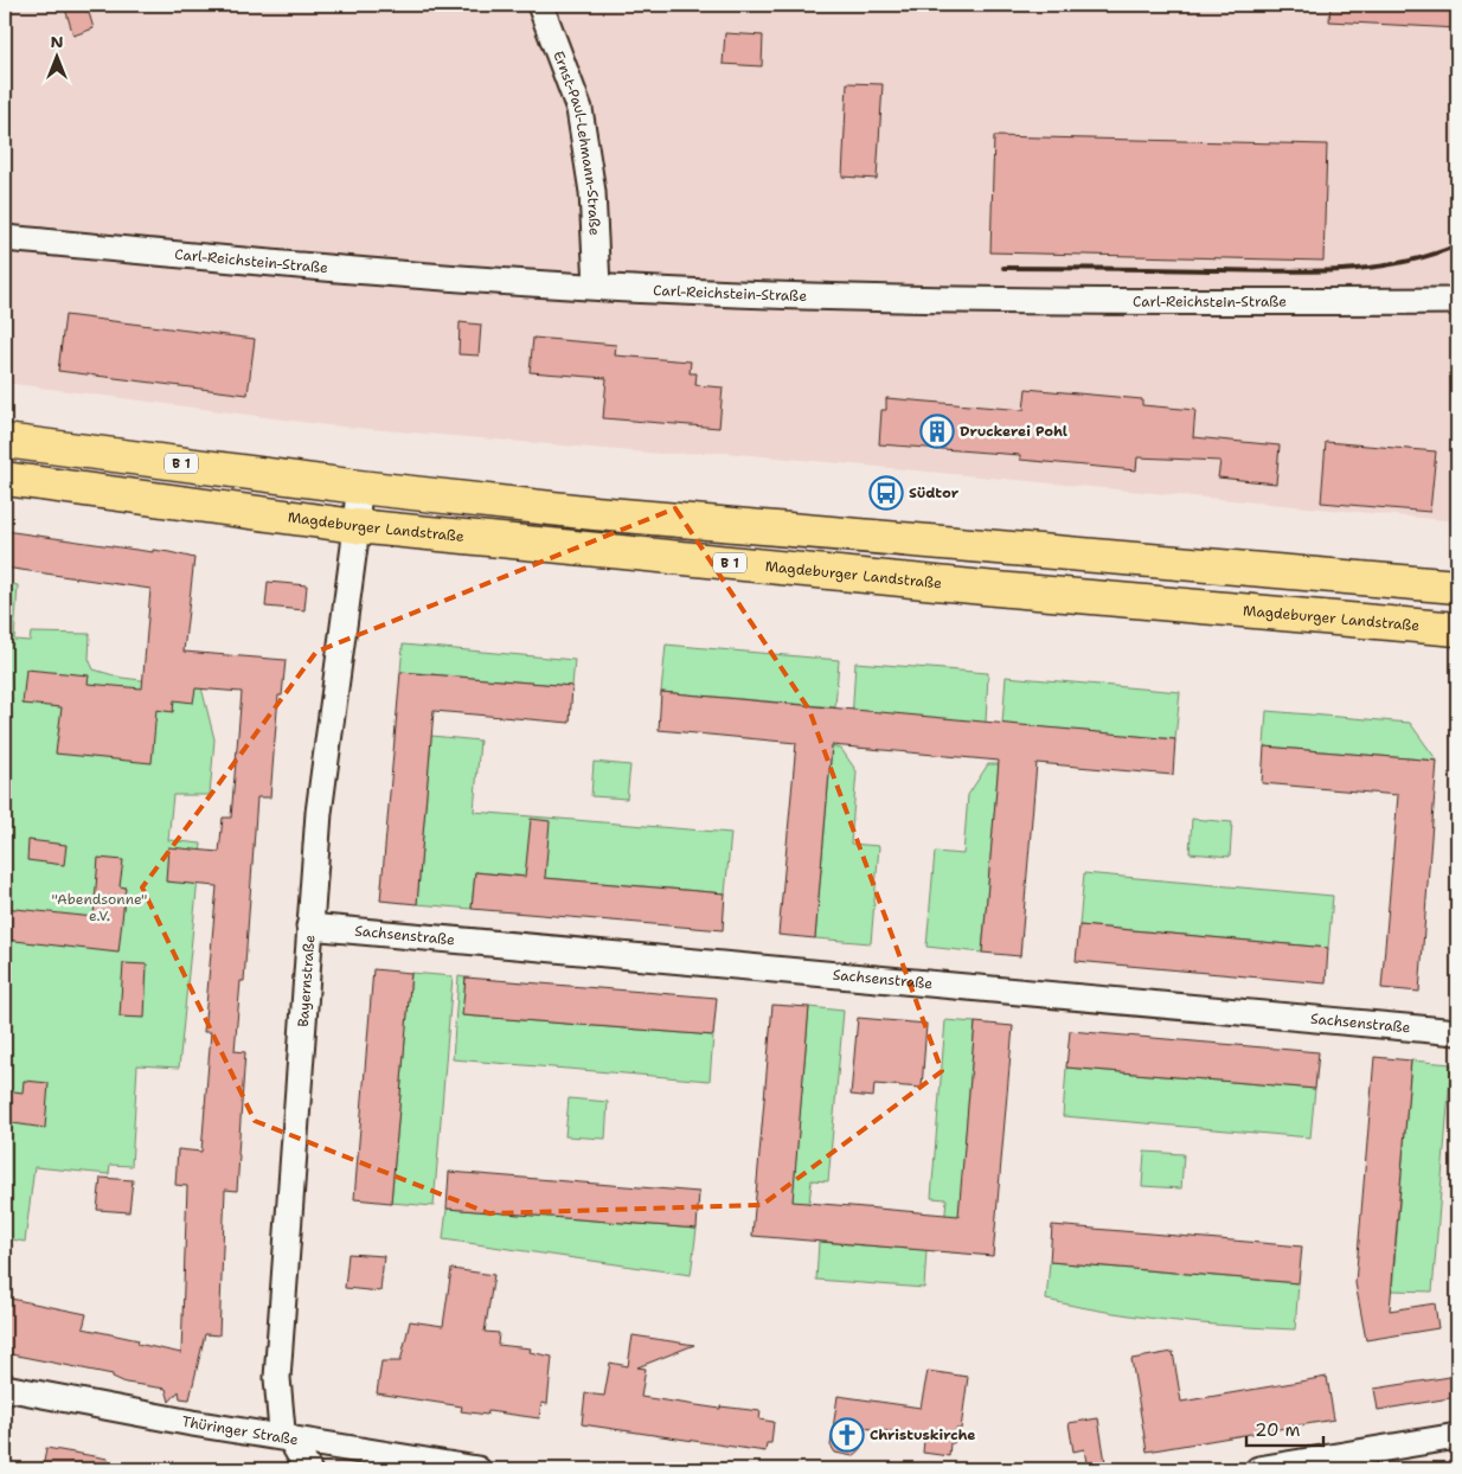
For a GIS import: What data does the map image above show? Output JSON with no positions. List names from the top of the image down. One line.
{"streets":{"main road":["B 1","Magdeburger Landstraße"],"street":["Ernst-Paul-Lehmann-Straße","Carl-Reichstein-Straße","Sachsenstraße","Bayernstraße","Thüringer Straße"]},"crossings":[["Ernst-Paul-Lehmann-Straße","Carl-Reichstein-Straße"],["B 1","Bayernstraße"],["Magdeburger Landstraße","Bayernstraße"],["Sachsenstraße","Bayernstraße"],["Bayernstraße","Thüringer Straße"]],"parks":["\"Abendsonne\" e.V."],"places":{"building":["Druckerei Pohl"],"bus stop":["Südtor"],"church":["Christuskirche"]},"scale_bar":"20 m","north":"top"}
